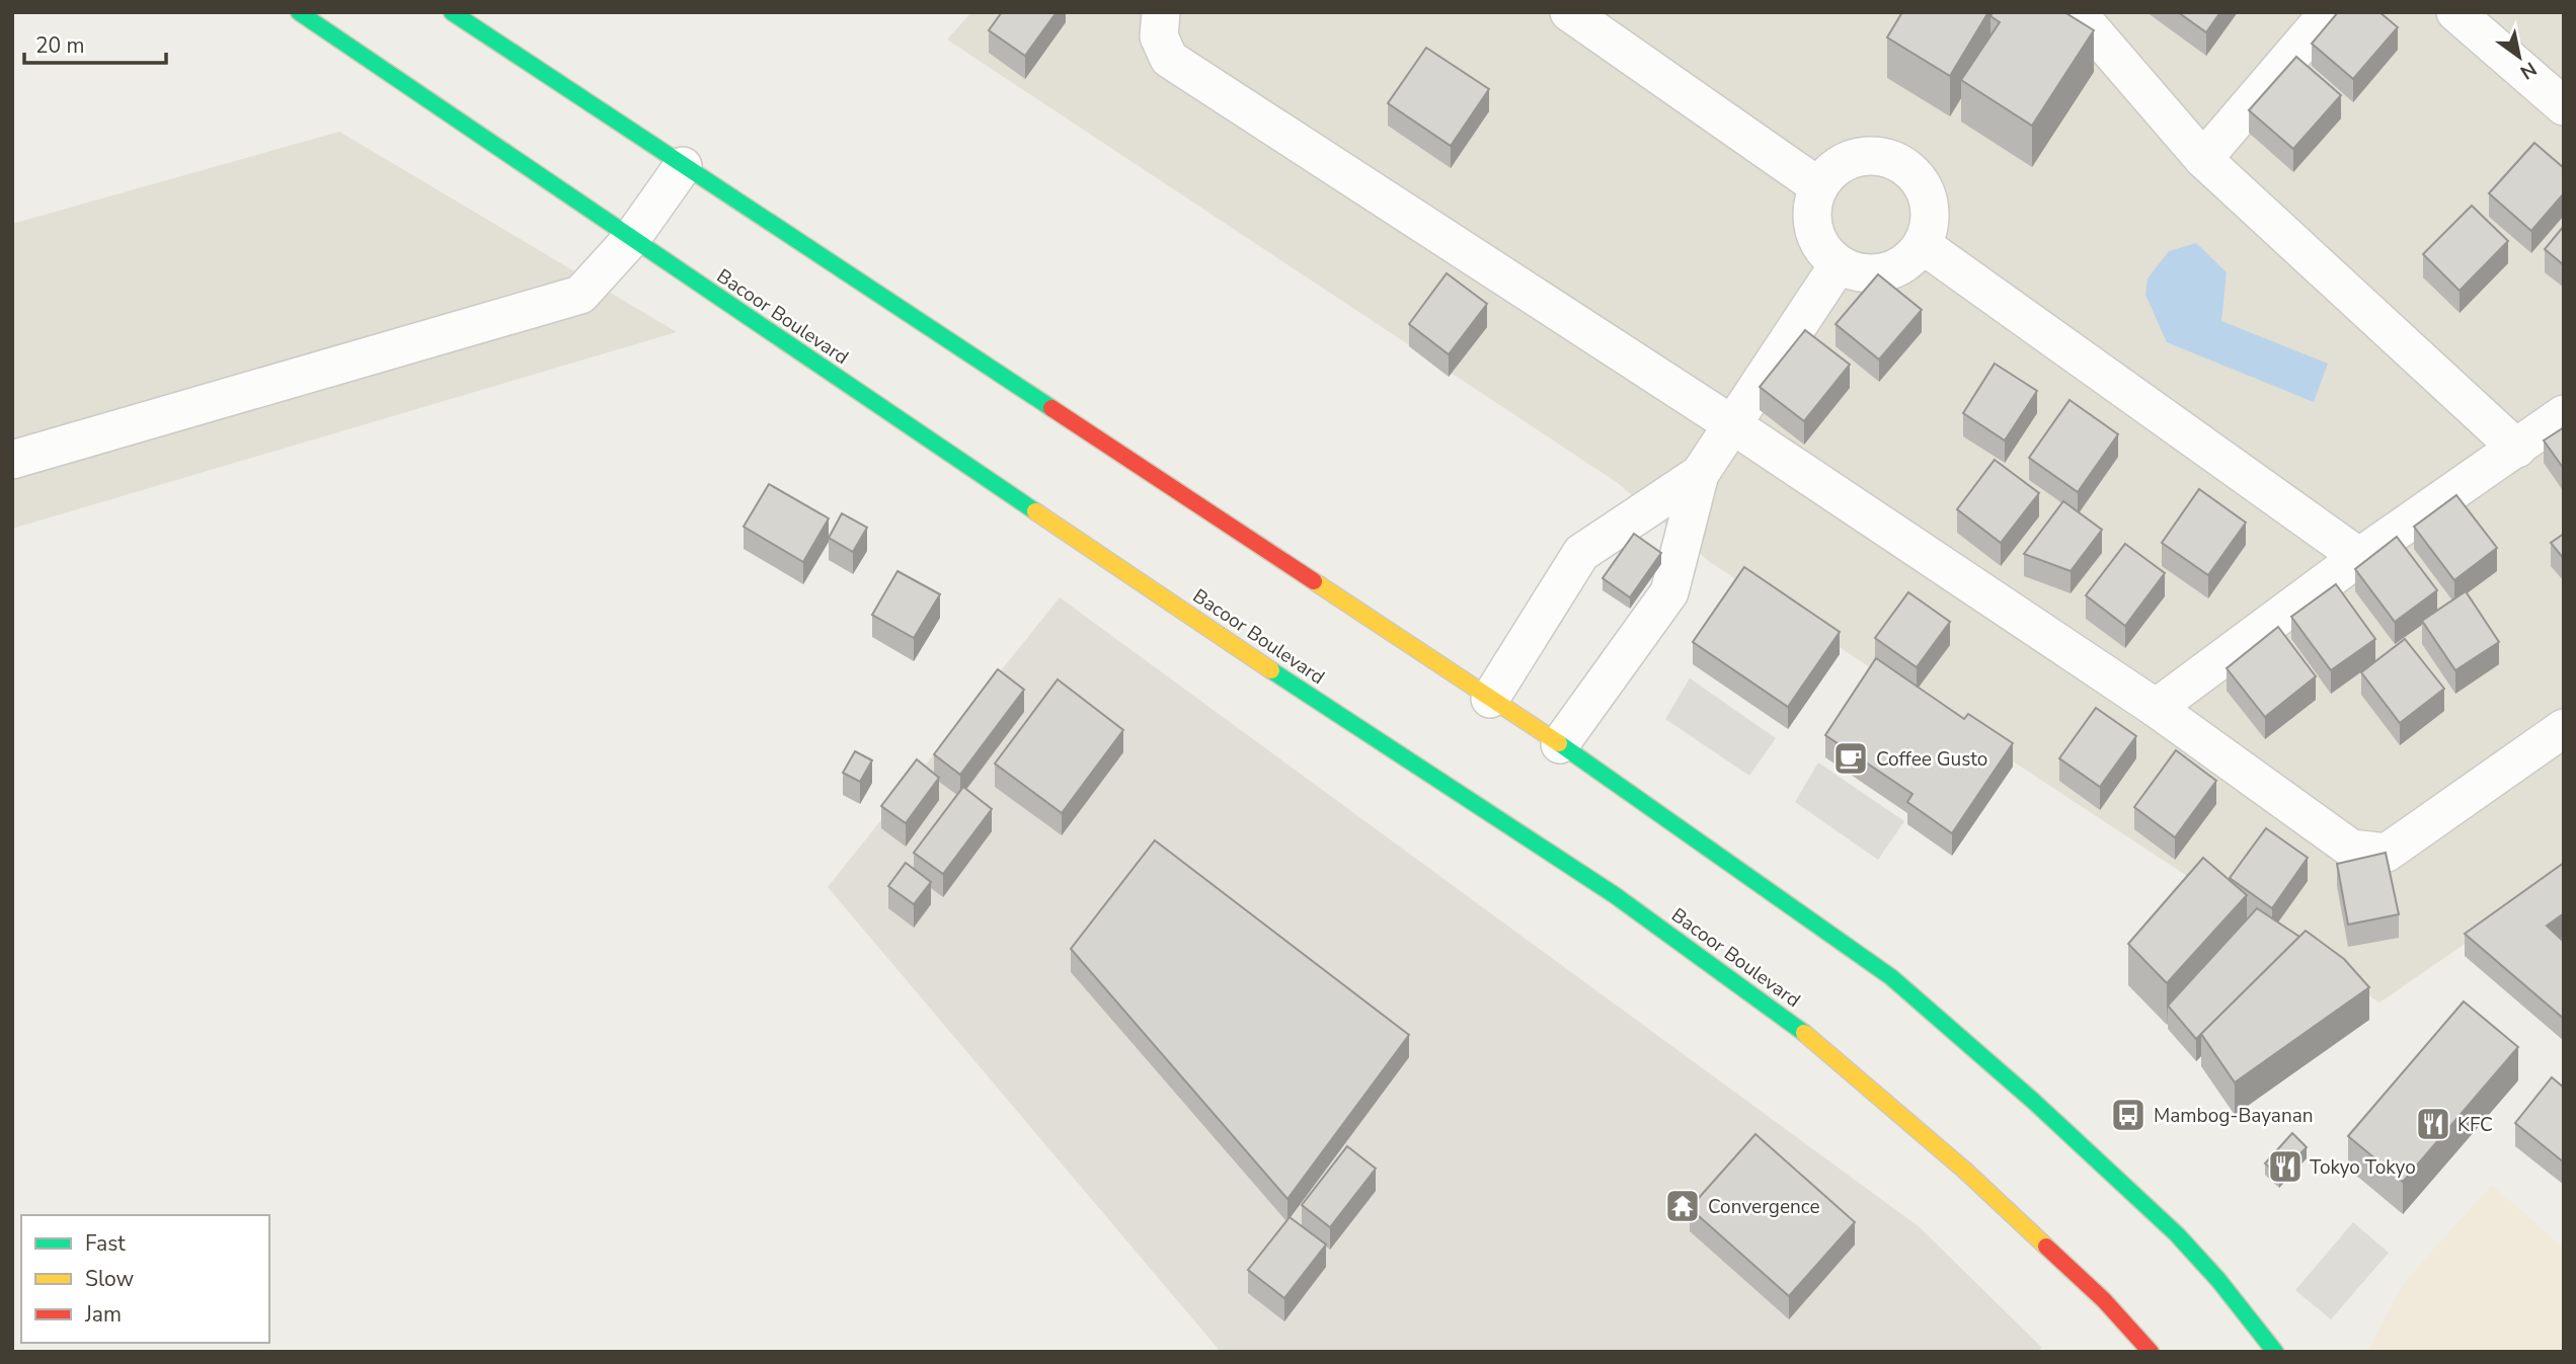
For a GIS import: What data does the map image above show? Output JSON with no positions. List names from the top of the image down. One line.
{"streets":{"main road":["Bacoor Boulevard"]},"places":{"cafe":["Coffee Gusto"],"bus stop":["Mambog-Bayanan"],"restaurant":["KFC","Tokyo Tokyo"],"temple":["Convergence"]},"legend":["Fast","Slow","Jam"],"scale_bar":"20 m","north":"bottom right"}
